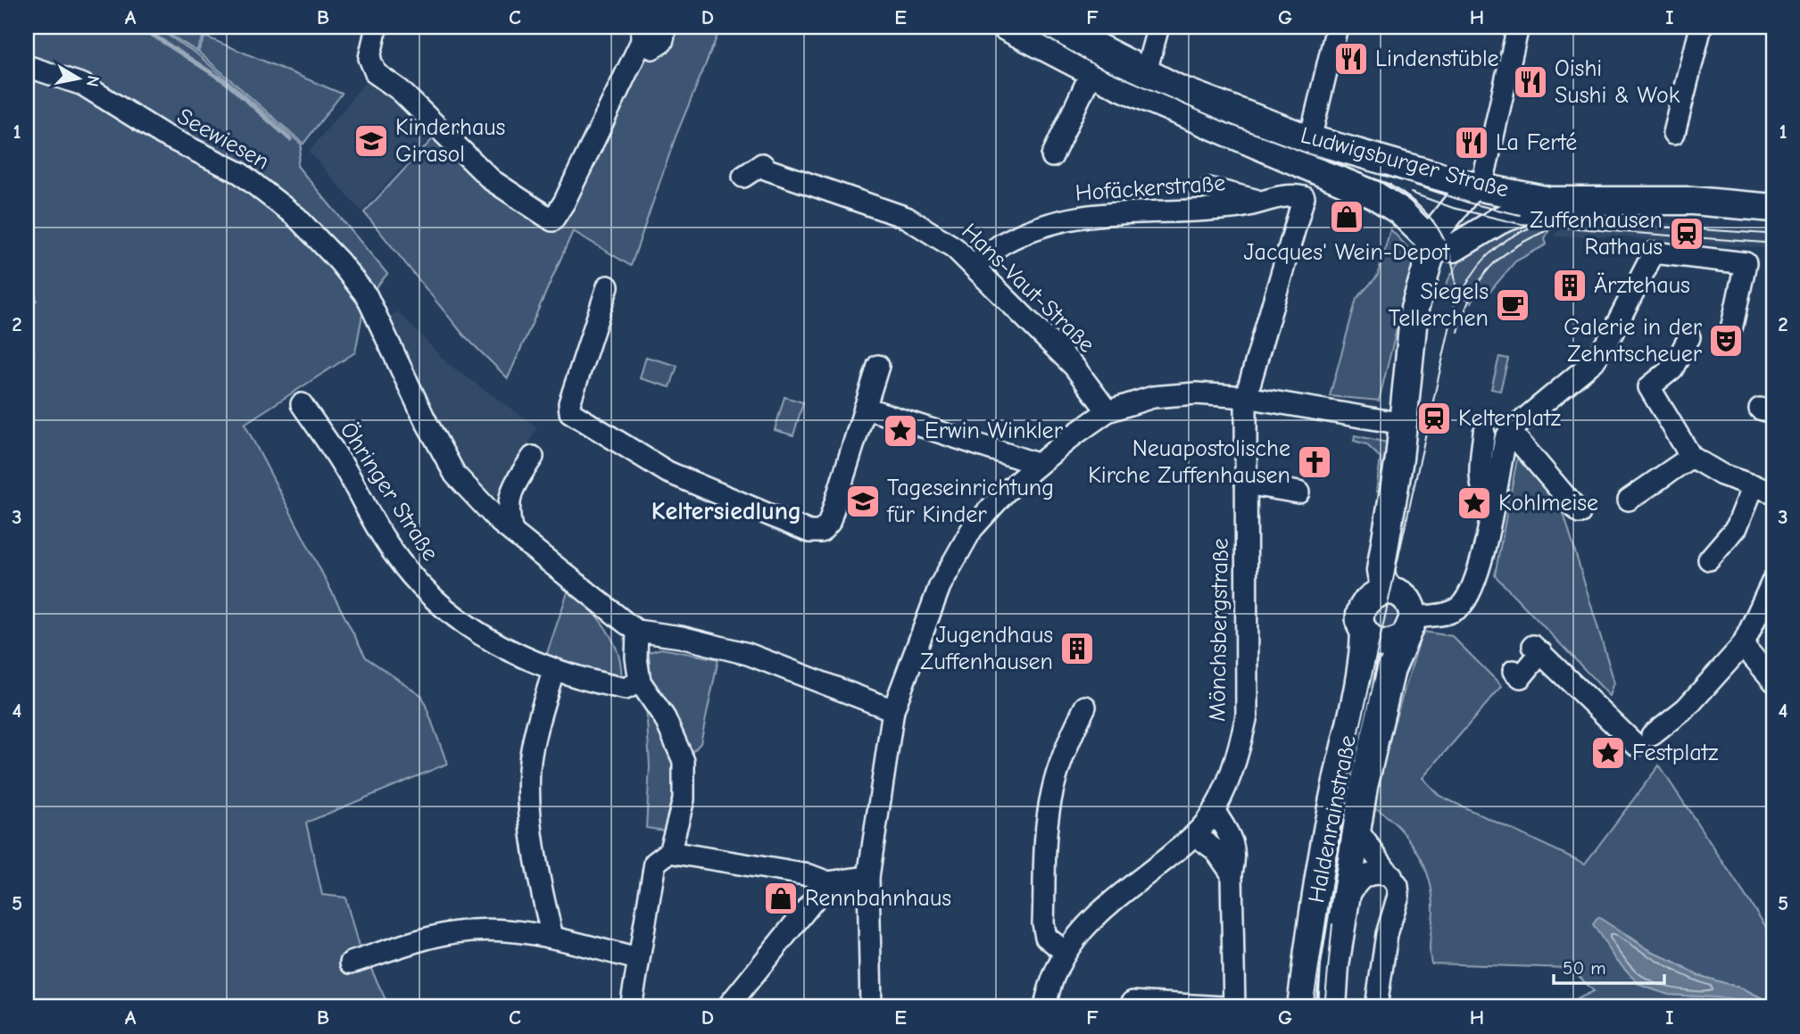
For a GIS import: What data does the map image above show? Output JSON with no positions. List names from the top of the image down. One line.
{"streets":{"main road":["Ludwigsburger Straße","Haldenrainstraße"],"street":["Seewiesen","Hofäckerstraße","Hans-Vaut-Straße","Öhringer Straße","Mönchsbergstraße"]},"crossings":[["Hofäckerstraße","Hans-Vaut-Straße"],["Hofäckerstraße","Mönchsbergstraße"]],"districts":["Keltersiedlung"],"places":{"restaurant":["Lindenstüble","Oishi Sushi & Wok","La Ferté"],"school or university":["Kinderhaus Girasol","Tageseinrichtung für Kinder"],"shop":["Jacques' Wein-Depot","Rennbahnhaus"],"station":["Zuffenhausen Rathaus","Kelterplatz"],"building":["Ärztehaus","Jugendhaus Zuffenhausen"],"cafe":["Siegels Tellerchen"],"theatre":["Galerie in der Zehntscheuer"],"place":["Erwin Winkler","Kohlmeise","Festplatz"],"church":["Neuapostolische Kirche Zuffenhausen"]},"scale_bar":"50 m","north":"right","grid":{"columns":["A","B","C","D","E","F","G","H","I"],"rows":["1","2","3","4","5"]}}
